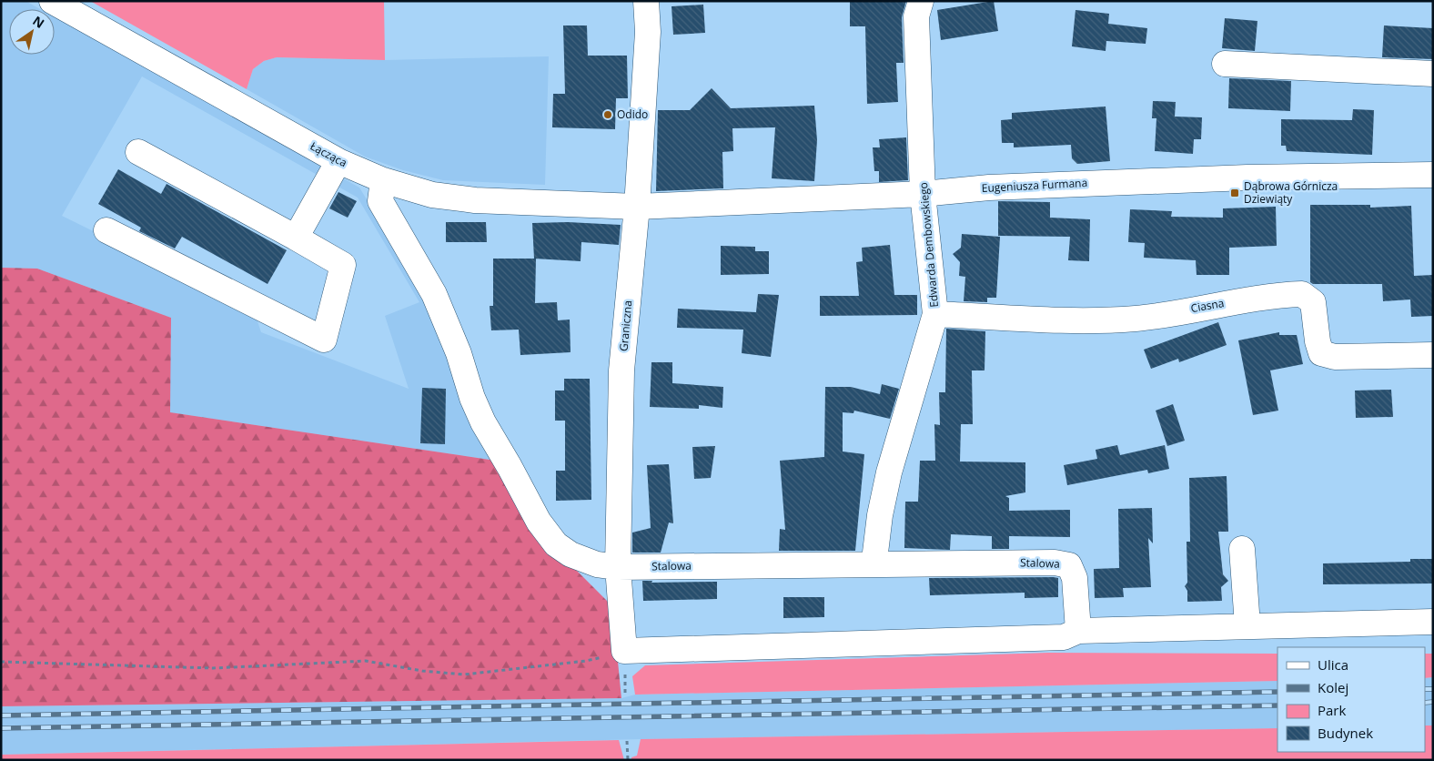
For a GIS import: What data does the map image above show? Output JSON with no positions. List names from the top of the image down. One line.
{"streets":{"street":["Łącząca","Eugeniusza Furmana","Edwarda Dembowskiego","Ciasna","Graniczna","Stalowa"]},"crossings":[["Łącząca","Eugeniusza Furmana"],["Łącząca","Graniczna"],["Łącząca","Stalowa"],["Eugeniusza Furmana","Edwarda Dembowskiego"],["Eugeniusza Furmana","Graniczna"],["Edwarda Dembowskiego","Ciasna"],["Edwarda Dembowskiego","Stalowa"],["Graniczna","Stalowa"]],"places":{"other":["Odido"],"transit":["Dąbrowa Górnicza Dziewiąty"]},"legend":["Ulica","Kolej","Park","Budynek"],"north":"top right"}
